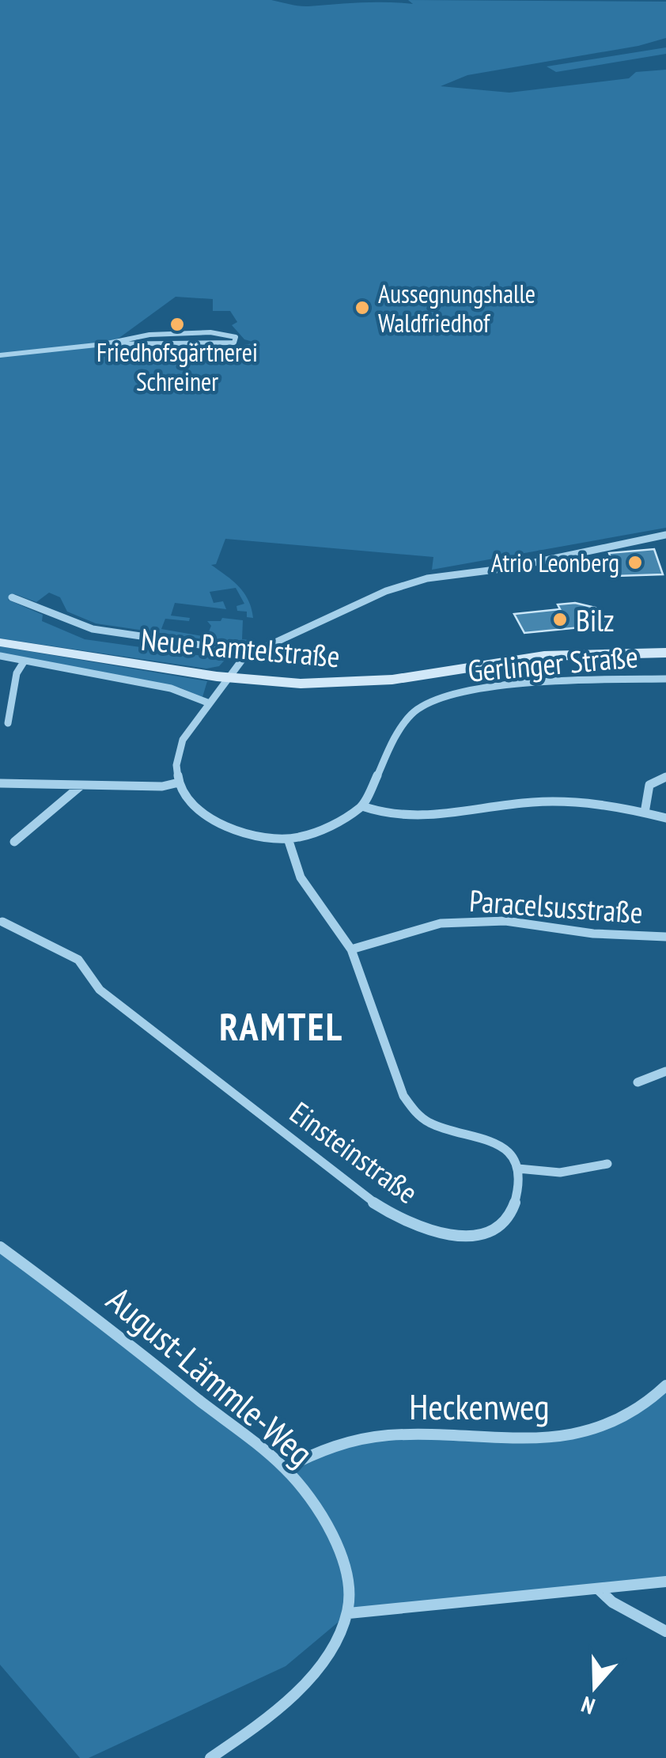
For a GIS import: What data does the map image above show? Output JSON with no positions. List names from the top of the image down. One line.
{"streets":{"main road":["Neue Ramtelstraße"],"street":["Gerlinger Straße","Paracelsusstraße","Einsteinstraße","August-Lämmle-Weg","Heckenweg"]},"crossings":[["August-Lämmle-Weg","Heckenweg"]],"districts":["RAMTEL"],"places":["Aussegnungshalle Waldfriedhof","Friedhofsgärtnerei Schreiner","Atrio Leonberg","Bilz"],"north":"bottom"}
